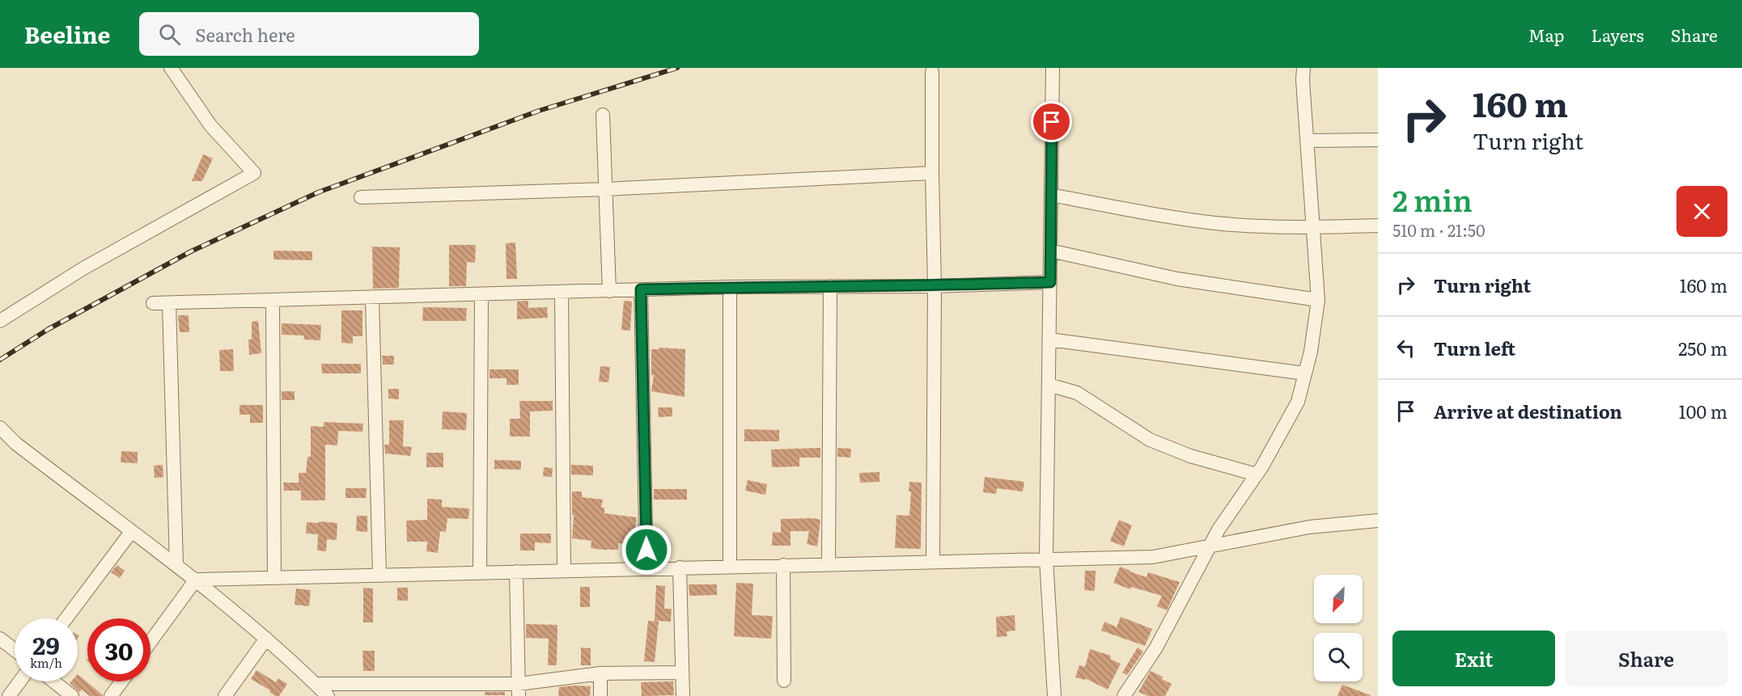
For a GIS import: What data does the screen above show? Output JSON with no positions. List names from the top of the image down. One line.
{"north":"bottom left","page":{"header":"Beeline","search":"Search here","nav":["Map","Layers","Share"],"turn":["160 m","Turn right"],"heading":["2 min","510 m · 21:50"],"list":[{"name":"Turn right","value":"160 m"},{"name":"Turn left","value":"250 m"},{"name":"Arrive at destination","value":"100 m"}],"speed":"29 km/h","limit":"30","buttons":["Exit","Share"]}}
